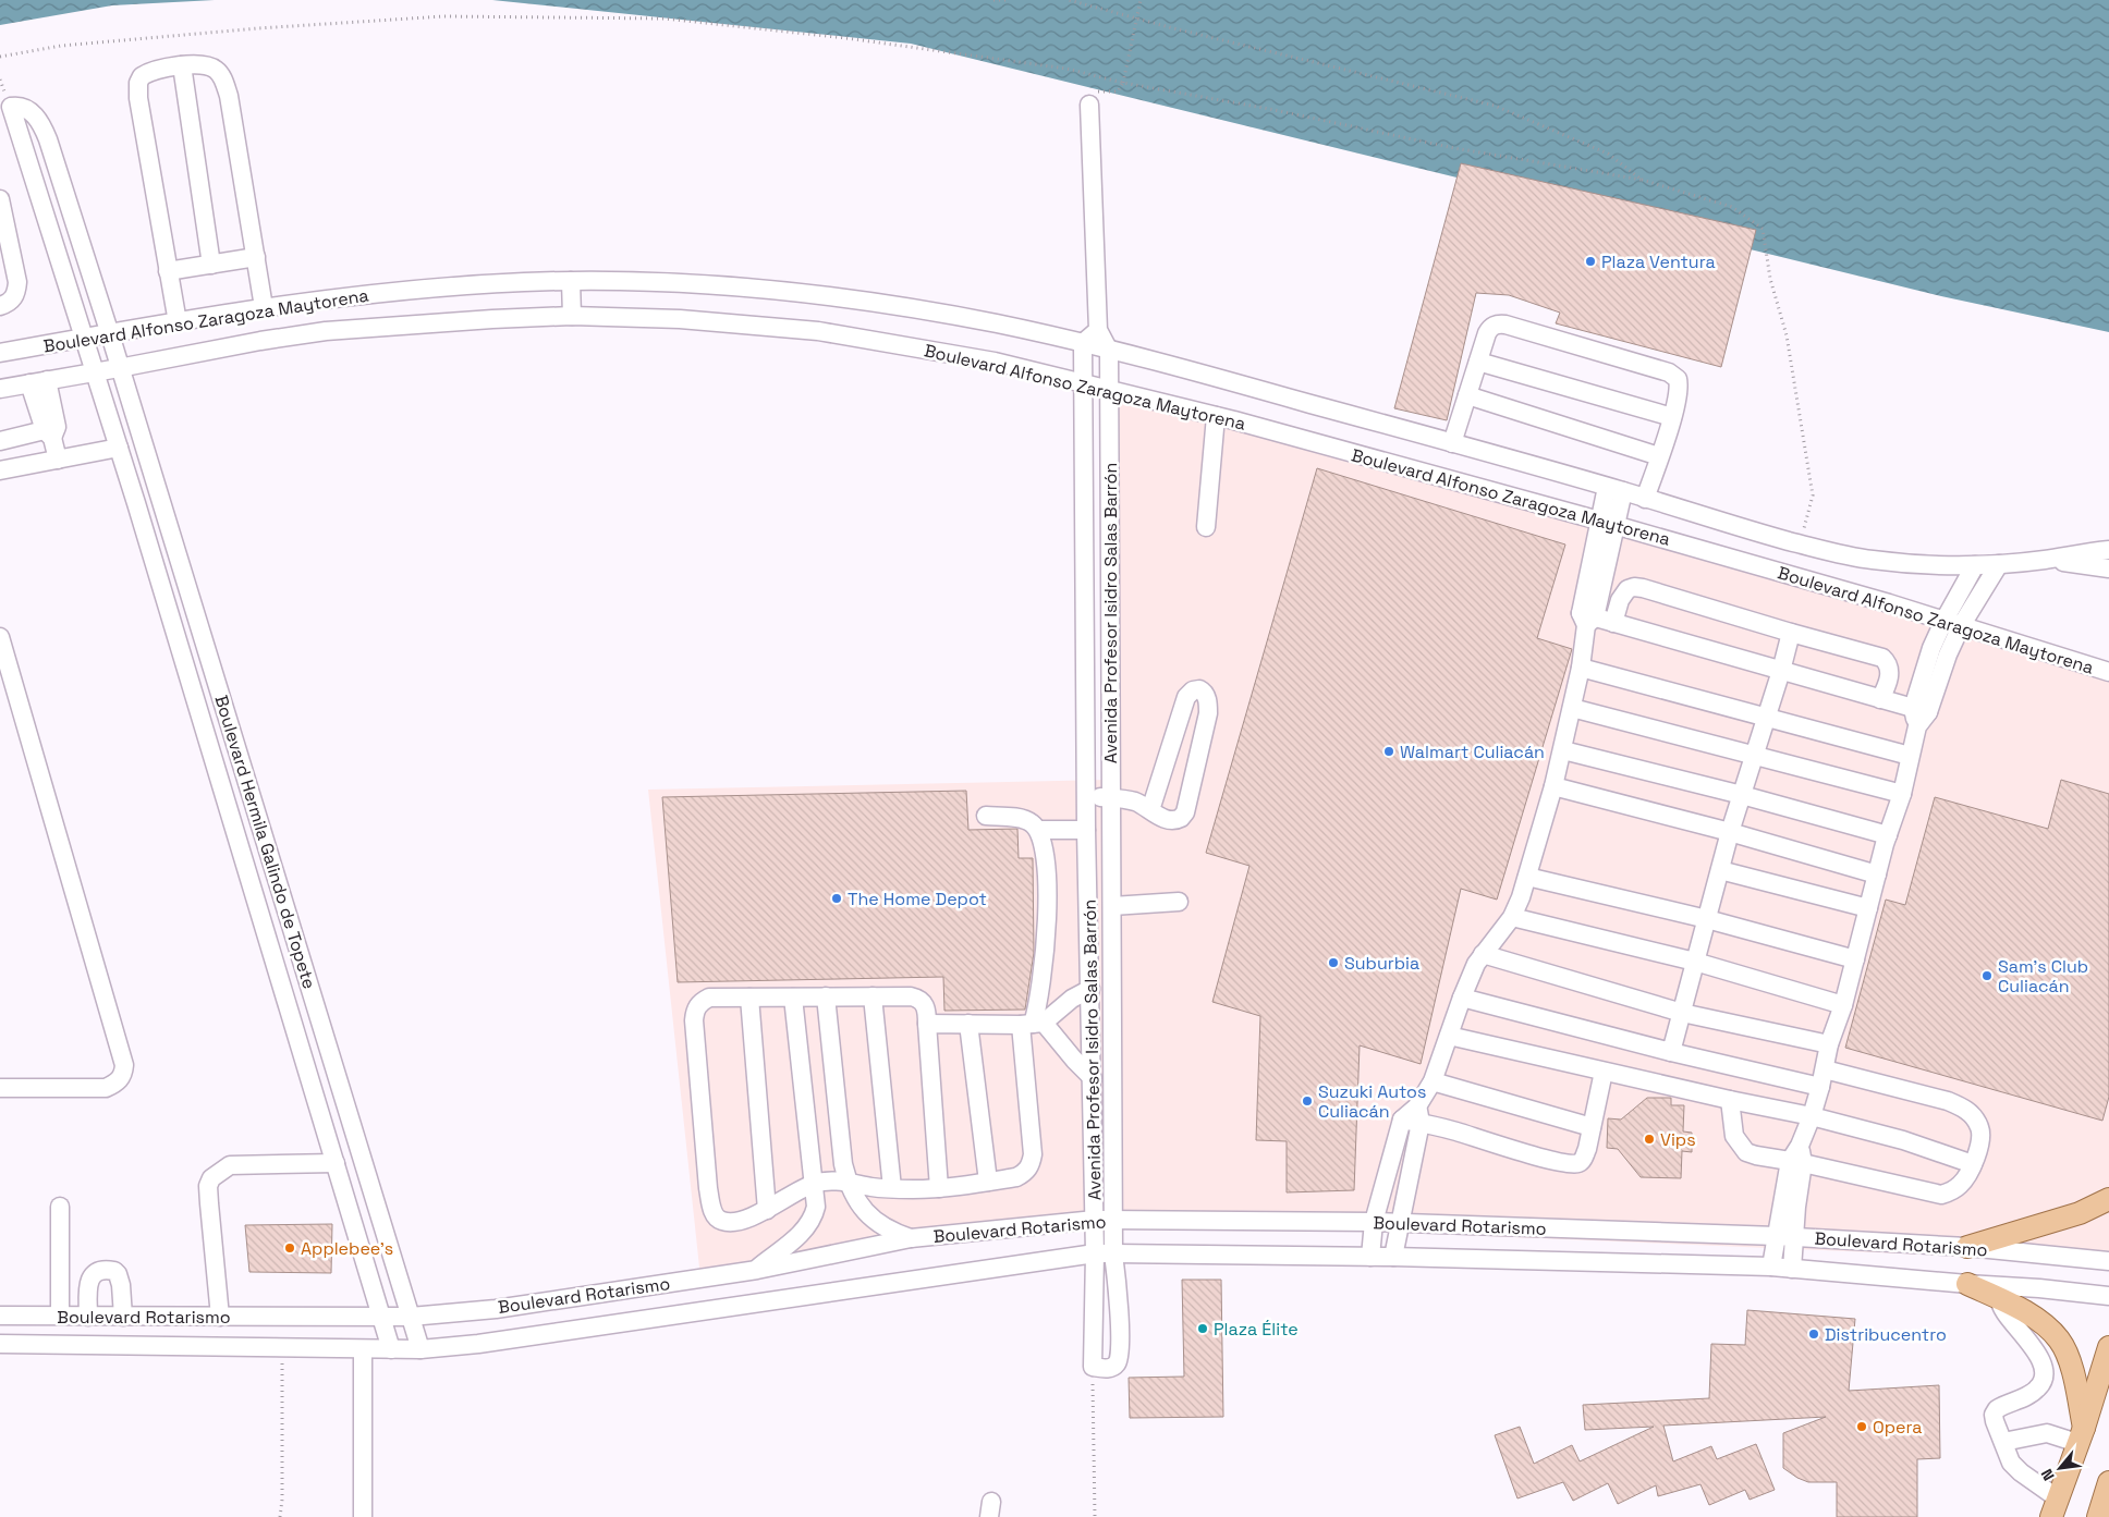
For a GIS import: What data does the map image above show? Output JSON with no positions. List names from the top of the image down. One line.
{"streets":{"street":["Boulevard Alfonso Zaragoza Maytorena","Avenida Profesor Isidro Salas Barrón","Boulevard Hermila Galindo de Topete","Boulevard Rotarismo"]},"crossings":[["Boulevard Alfonso Zaragoza Maytorena","Avenida Profesor Isidro Salas Barrón"],["Boulevard Alfonso Zaragoza Maytorena","Boulevard Hermila Galindo de Topete"],["Avenida Profesor Isidro Salas Barrón","Boulevard Rotarismo"],["Boulevard Hermila Galindo de Topete","Boulevard Rotarismo"]],"places":["Plaza Ventura","Walmart Culiacán","The Home Depot","Suburbia","Sam's Club Culiacán","Suzuki Autos Culiacán","Vips","Applebee's","Plaza Élite","Distribucentro","Opera"],"north":"bottom left"}
